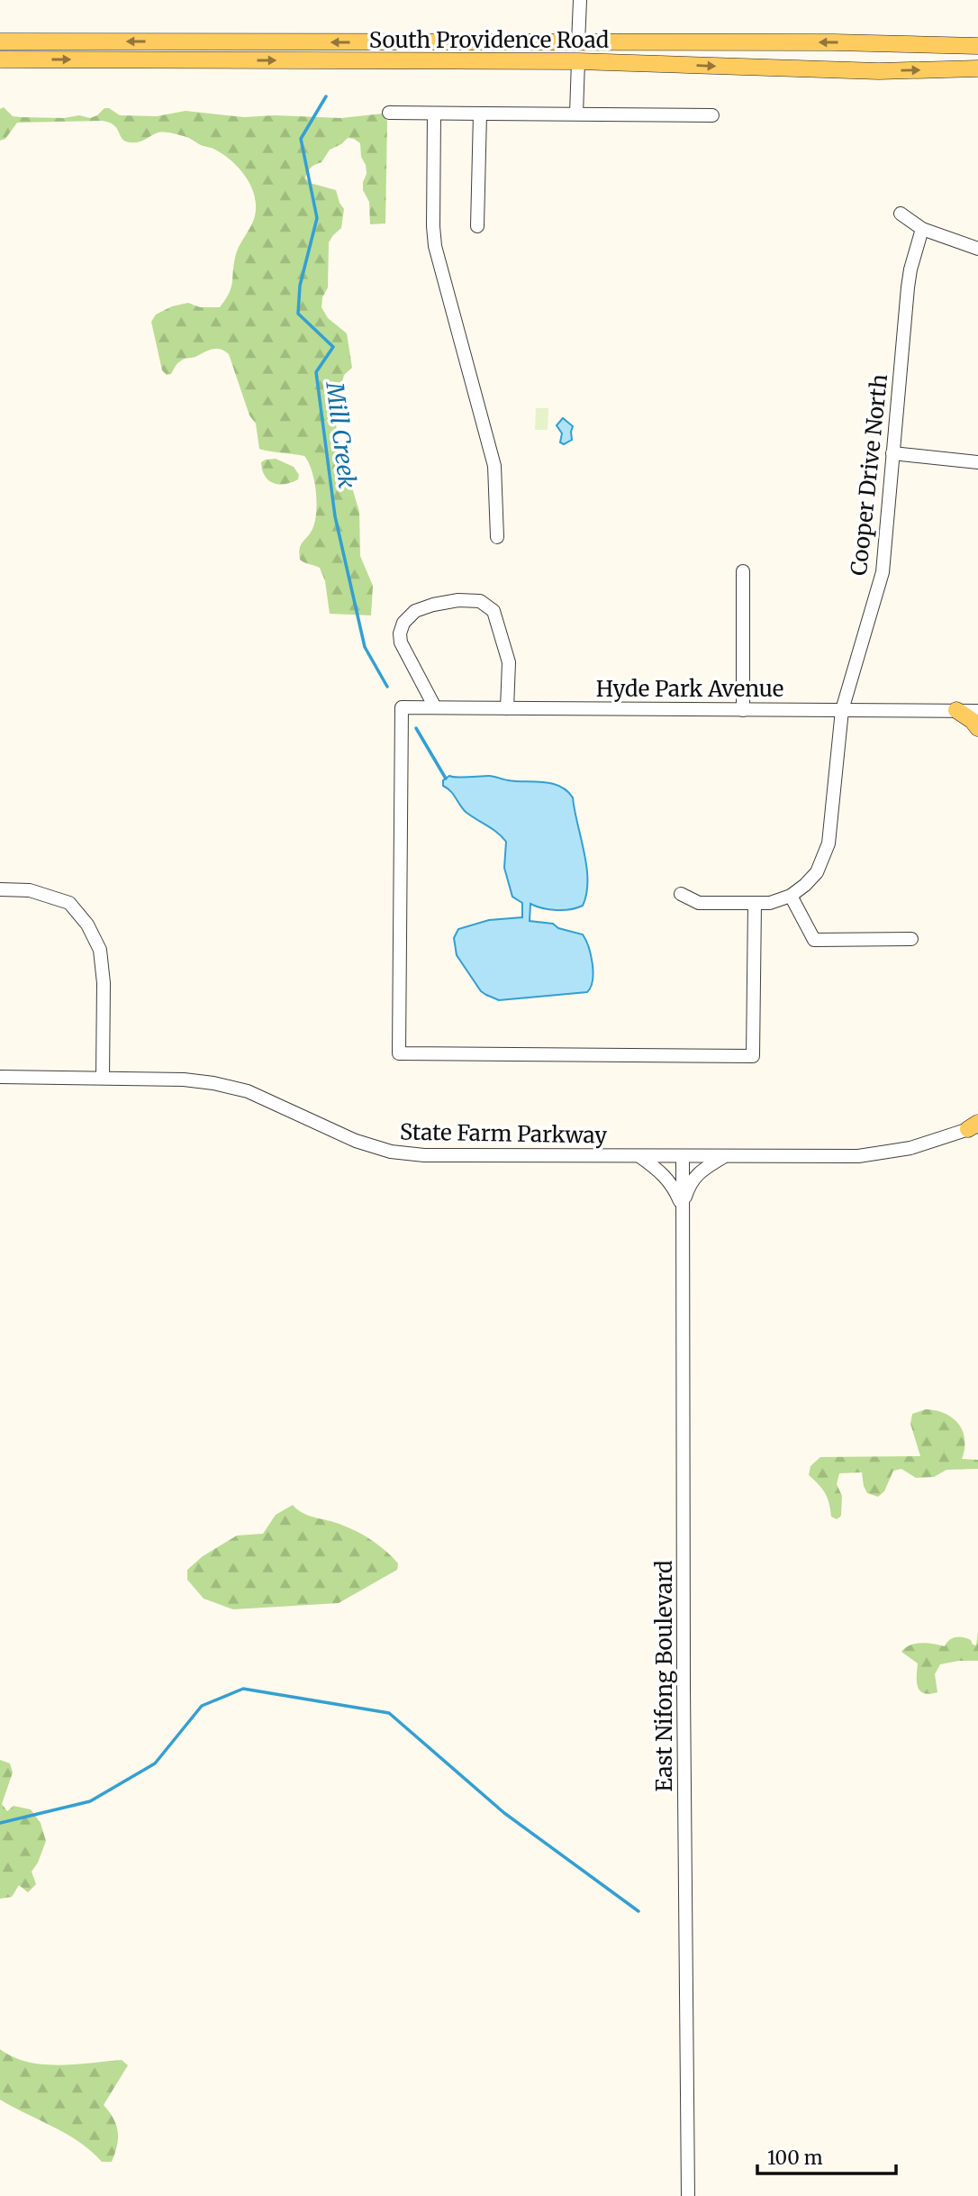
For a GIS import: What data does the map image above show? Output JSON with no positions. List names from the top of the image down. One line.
{"streets":{"main road":["South Providence Road"],"street":["Cooper Drive North","Hyde Park Avenue","State Farm Parkway","East Nifong Boulevard"]},"crossings":[["Cooper Drive North","Hyde Park Avenue"],["State Farm Parkway","East Nifong Boulevard"]],"water":["Mill Creek"],"scale_bar":"100 m"}
